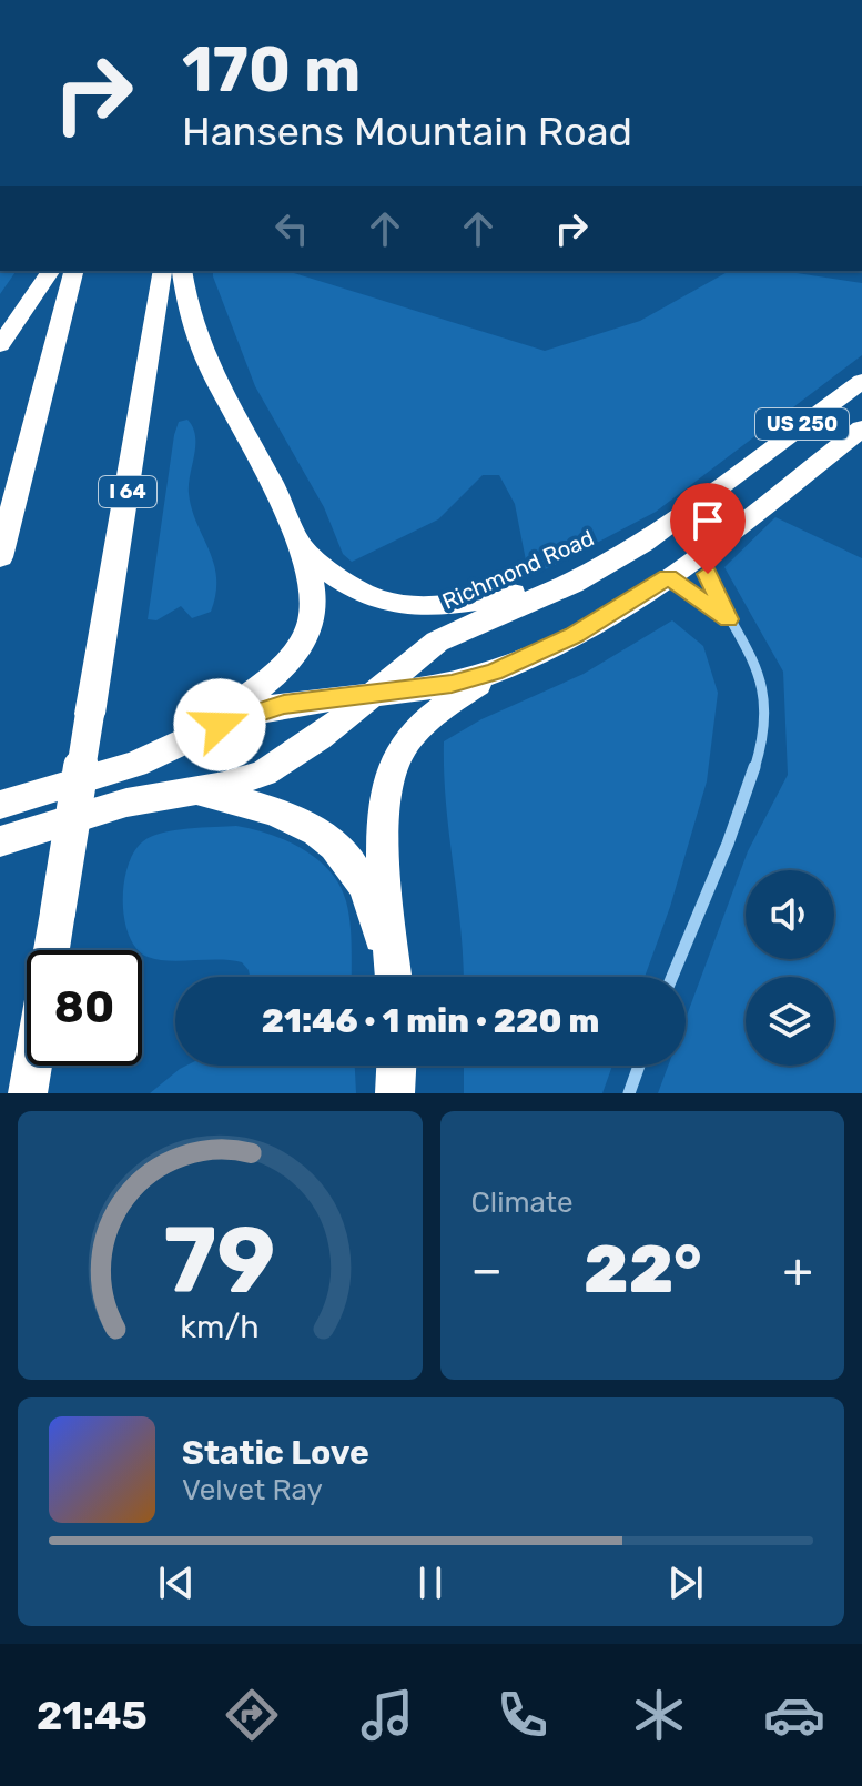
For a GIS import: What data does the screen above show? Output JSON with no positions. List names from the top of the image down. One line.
{"streets":{"highway":["US 250","I 64","Richmond Road"]},"page":{"turn":["170 m","Hansens Mountain Road"],"limit":"80","trip":"21:46 · 1 min · 220 m","tile":"Climate","heat":["−","22°","+"],"song":["Static Love","Velvet Ray"],"tabs":"21:45","gauge":["79","km/h"]}}
